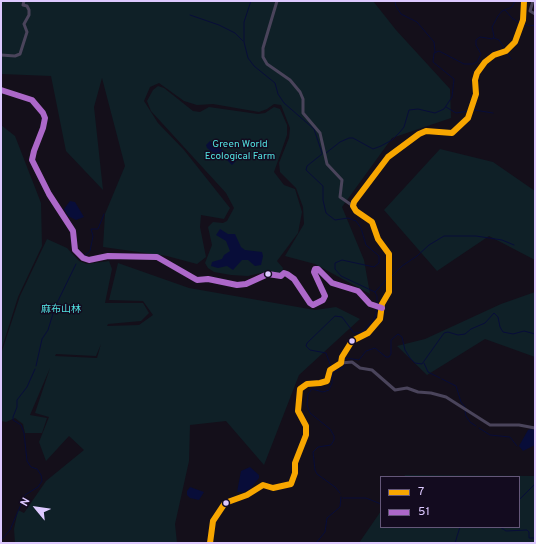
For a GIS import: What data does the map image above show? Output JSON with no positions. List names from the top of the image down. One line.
{"parks":["Green World Ecological Farm","麻布山林"],"lines":["transit line 7","transit line 51"],"legend":["7","51"],"north":"top left"}
